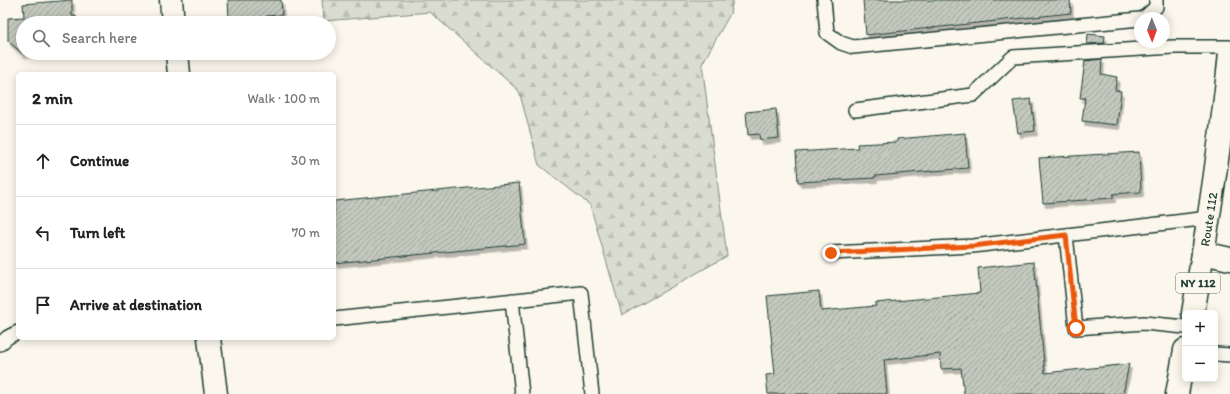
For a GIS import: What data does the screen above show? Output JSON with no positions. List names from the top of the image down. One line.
{"streets":{"main road":["Route 112","NY 112"]},"north":"bottom","page":{"search":"Search here","heading":["2 min","Walk · 100 m"],"list":[["Continue","30 m"],["Turn left","70 m"],"Arrive at destination"],"map_buttons":["+","−"]}}
